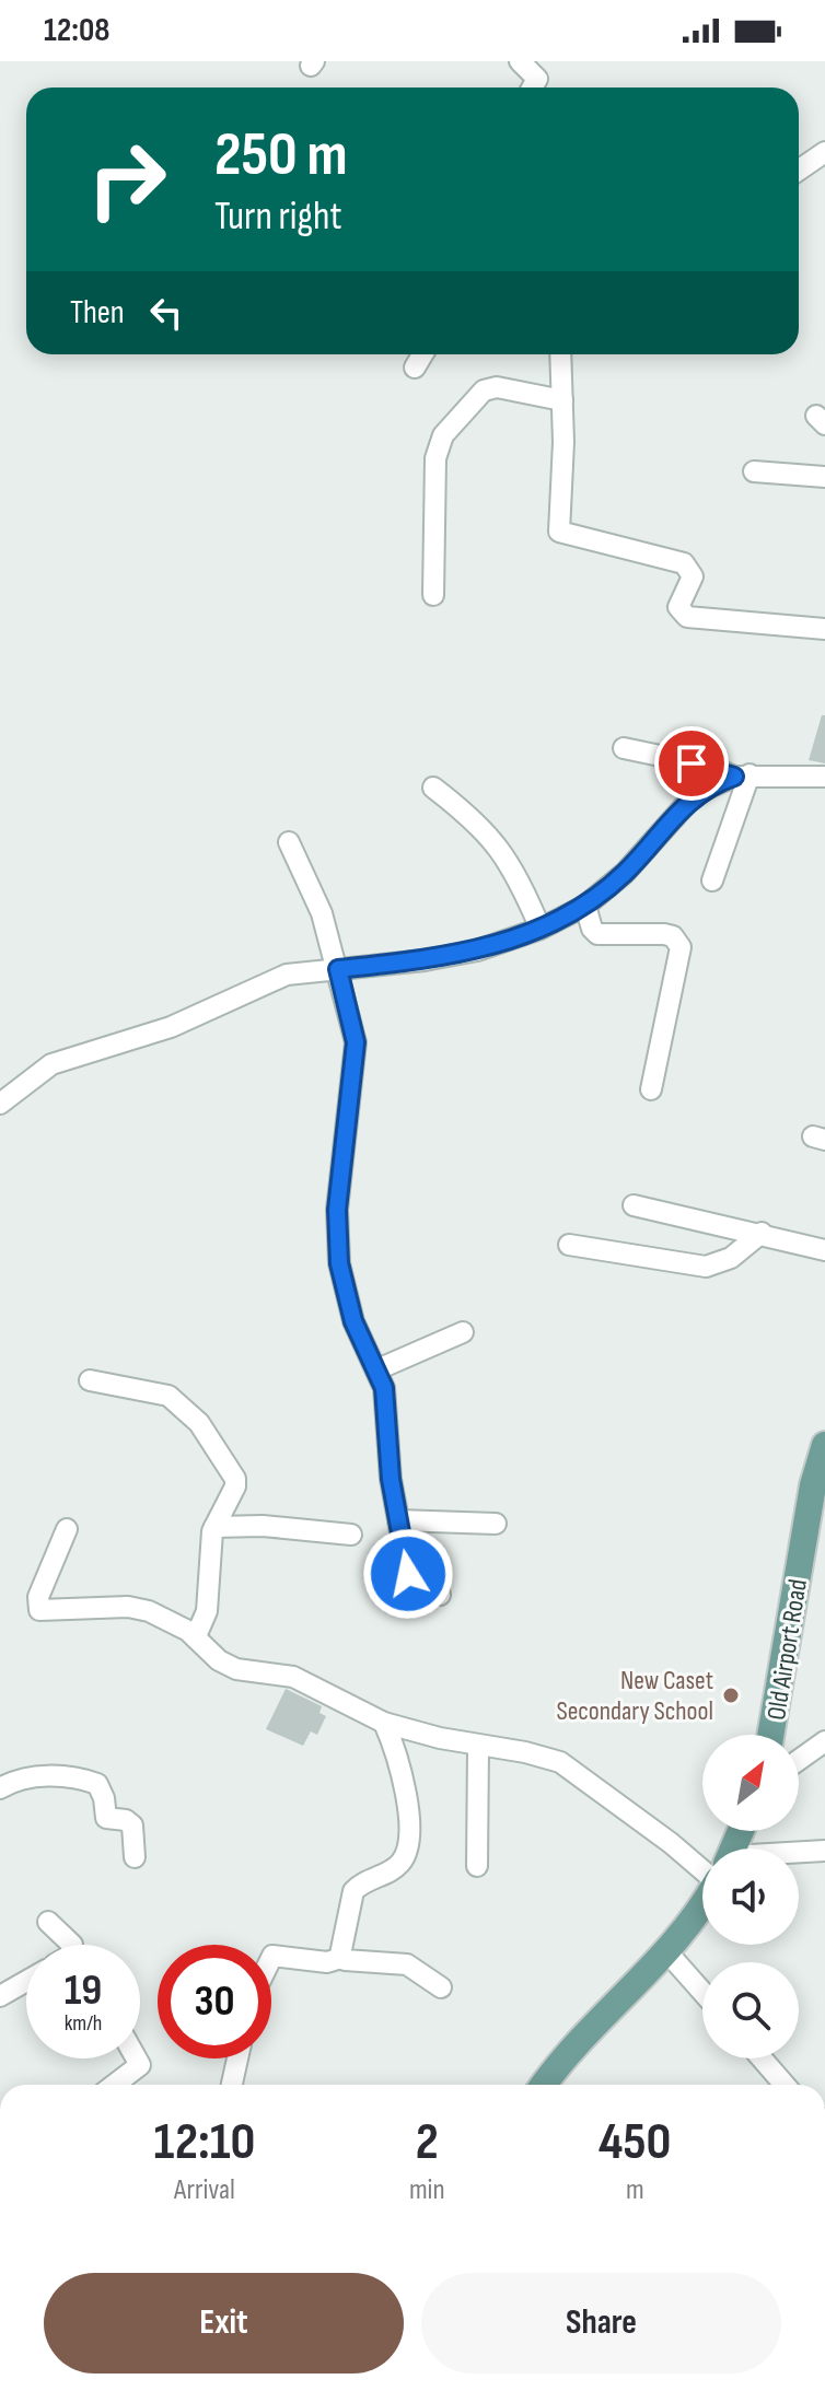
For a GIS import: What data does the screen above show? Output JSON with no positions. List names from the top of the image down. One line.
{"streets":{"main road":["Old Airport Road"]},"places":["New Caset Secondary School"],"north":"top right","page":{"status":"12:08","turn":["250 m","Turn right"],"then":"Then","speed":"19 km/h","limit":"30","eta":["12:10","Arrival","2","min","450","m"],"buttons":["Exit","Share"]}}
